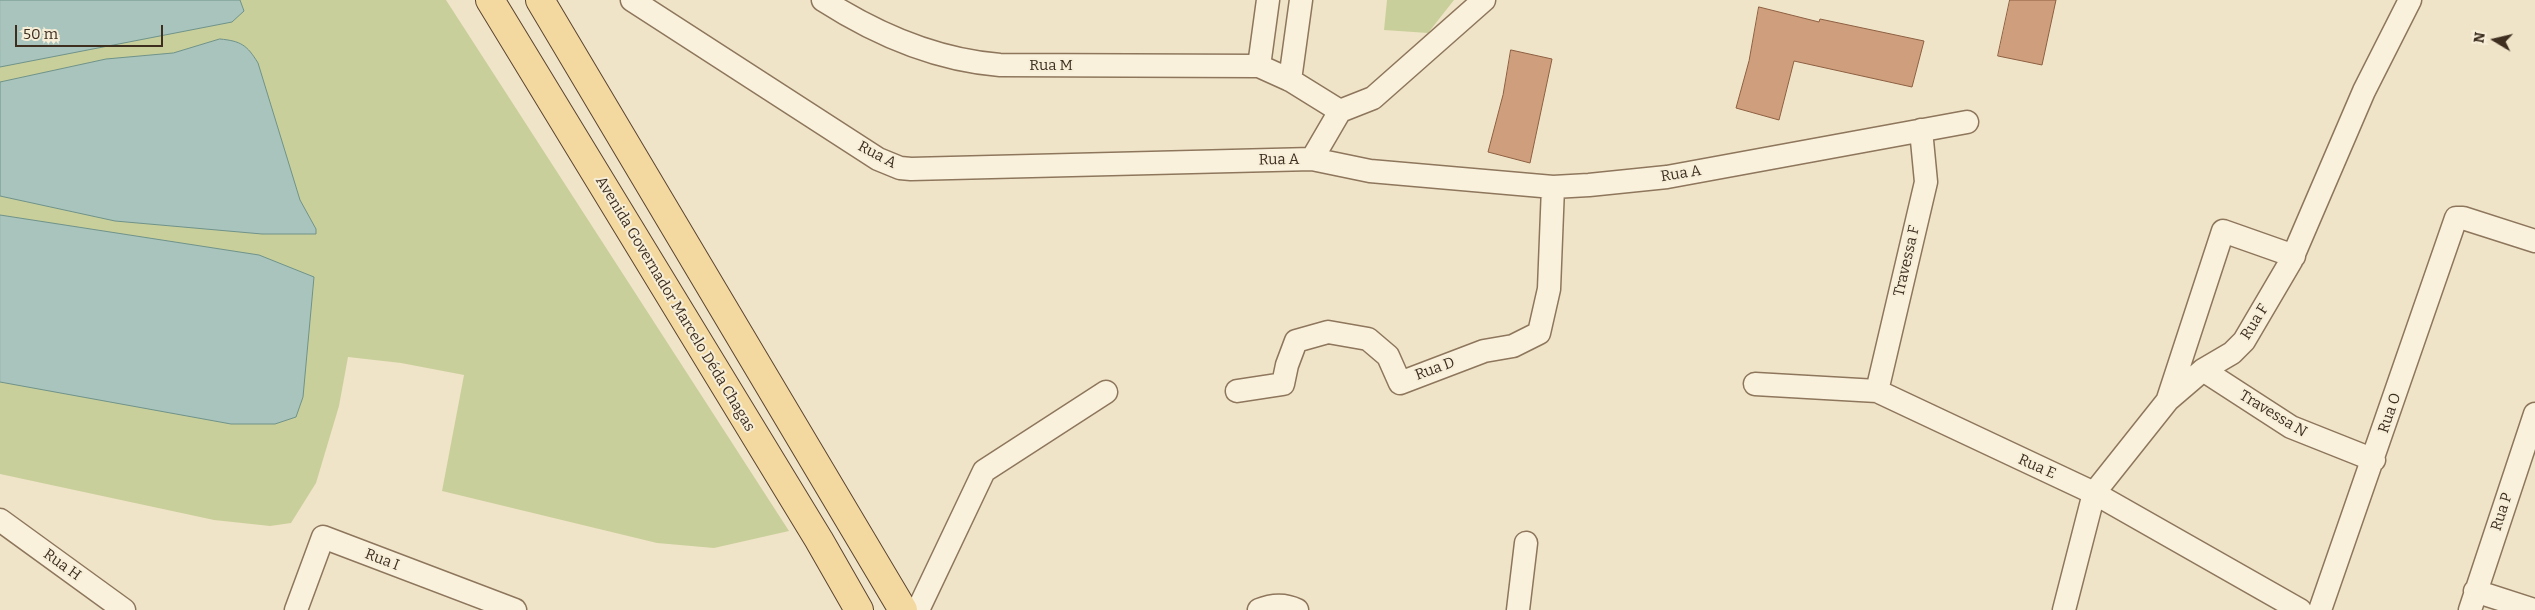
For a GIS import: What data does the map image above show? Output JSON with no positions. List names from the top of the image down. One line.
{"streets":{"main road":["Avenida Governador Marcelo Déda Chagas"],"street":["Rua M","Rua A","Travessa F","Rua F","Rua D","Rua O","Travessa N","Rua E","Rua P","Rua I","Rua H"]},"crossings":[["Rua A","Travessa F"],["Rua A","Rua D"],["Travessa F","Rua E"],["Rua F","Travessa N"],["Rua F","Rua E"],["Rua O","Travessa N"]],"scale_bar":"50 m","north":"left"}
